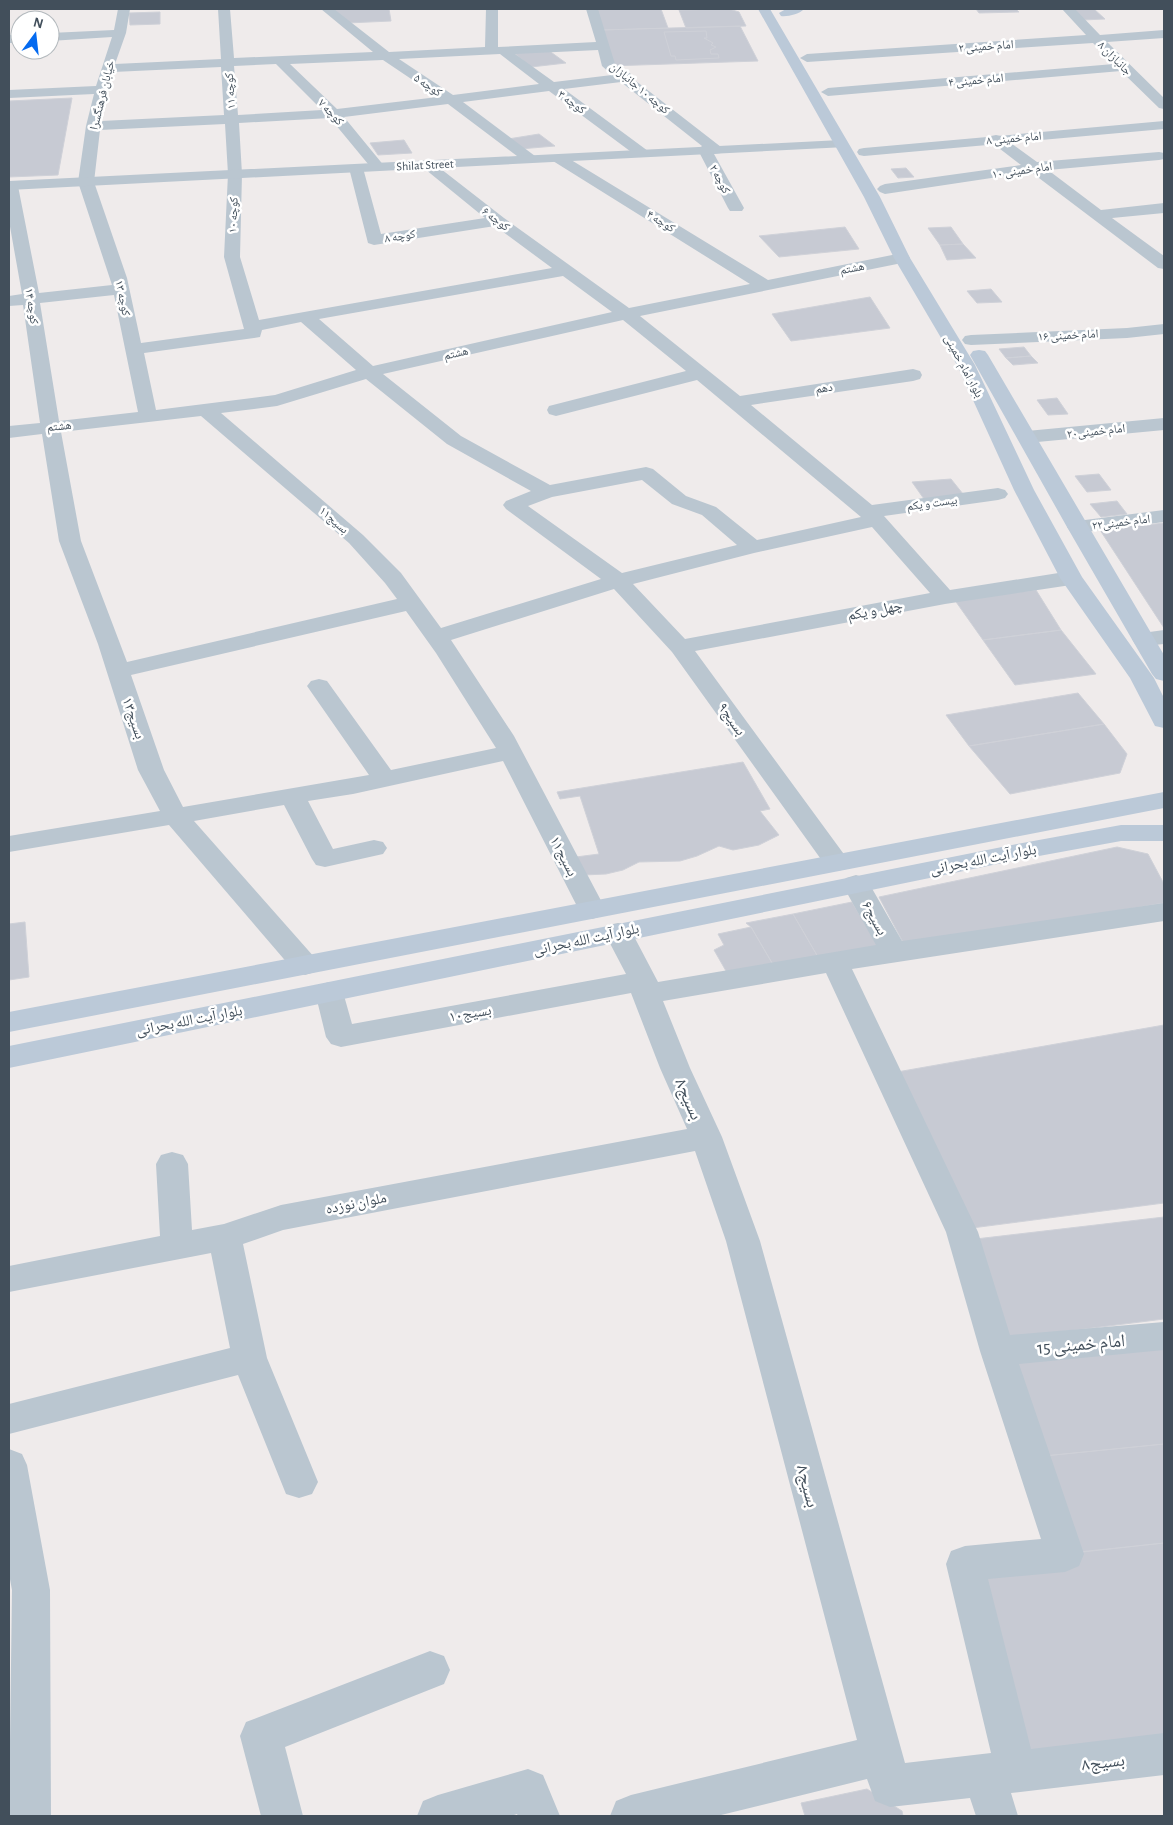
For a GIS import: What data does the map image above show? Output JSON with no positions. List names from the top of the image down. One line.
{"streets":{"main road":["بلوار امام خمینی","بلوار آیت الله بحرانی"],"street":["امام خمینی ۲","جانبازان ۸","امام خمینی ۴","کوچه ۵","کوچه ۱۰ جانبازان","کوچه ۱۱","خیابان فرهنگسرا","کوچه ۳","کوچه ۷","امام خمینی ۸","Shilat Street","امام خمینی ۱۰","کوچه ۲","کوچه ۱۰","کوچه ۶","کوچه ۴","کوچه ۸","هشتم","کوچه ۱۳","کوچه ۱۴","امام خمینی ۱۶","دهم","امام خمینی۲۰","بیست و یکم","بسیج۱۱","امام خمینی۲۲","چهل و یکم","بسیج۱۳","بسیج۹","بسیج۶","بسیج۱۰","بسیج۸","ملوان نوزده","امام خمینی 15"]},"crossings":[["امام خمینی ۲","جانبازان ۸"],["امام خمینی ۲","بلوار امام خمینی"],["جانبازان ۸","امام خمینی ۴"],["امام خمینی ۴","بلوار امام خمینی"],["کوچه ۵","Shilat Street"],["کوچه ۱۰ جانبازان","Shilat Street"],["کوچه ۱۰ جانبازان","کوچه ۲"],["کوچه ۱۱","Shilat Street"],["کوچه ۱۱","کوچه ۱۰"],["خیابان فرهنگسرا","Shilat Street"],["خیابان فرهنگسرا","کوچه ۱۳"],["کوچه ۳","Shilat Street"],["کوچه ۷","Shilat Street"],["امام خمینی ۸","بلوار امام خمینی"],["Shilat Street","کوچه ۲"],["Shilat Street","کوچه ۱۰"],["Shilat Street","کوچه ۶"],["Shilat Street","کوچه ۴"],["Shilat Street","کوچه ۸"],["Shilat Street","کوچه ۱۳"],["Shilat Street","کوچه ۱۴"],["Shilat Street","بلوار امام خمینی"],["امام خمینی ۱۰","بلوار امام خمینی"],["کوچه ۶","کوچه ۸"],["کوچه ۶","هشتم"],["کوچه ۶","دهم"],["کوچه ۶","بیست و یکم"],["کوچه ۶","چهل و یکم"],["کوچه ۴","هشتم"],["هشتم","کوچه ۱۳"],["هشتم","کوچه ۱۴"],["هشتم","بلوار امام خمینی"],["هشتم","بسیج۱۱"],["هشتم","بسیج۱۳"],["کوچه ۱۴","بسیج۱۳"],["امام خمینی ۱۶","بلوار امام خمینی"],["بلوار امام خمینی","امام خمینی۲۰"],["بلوار امام خمینی","امام خمینی۲۲"],["بلوار امام خمینی","چهل و یکم"],["بیست و یکم","بسیج۱۱"],["بیست و یکم","بسیج۹"],["بسیج۱۱","بلوار آیت الله بحرانی"],["بسیج۱۱","بسیج۸"],["چهل و یکم","بسیج۹"],["بسیج۱۳","بلوار آیت الله بحرانی"],["بسیج۹","بلوار آیت الله بحرانی"],["بلوار آیت الله بحرانی","بسیج۶"],["بلوار آیت الله بحرانی","بسیج۱۰"],["بلوار آیت الله بحرانی","بسیج۸"],["بسیج۱۰","بسیج۸"],["بسیج۸","ملوان نوزده"]],"north":"top"}
